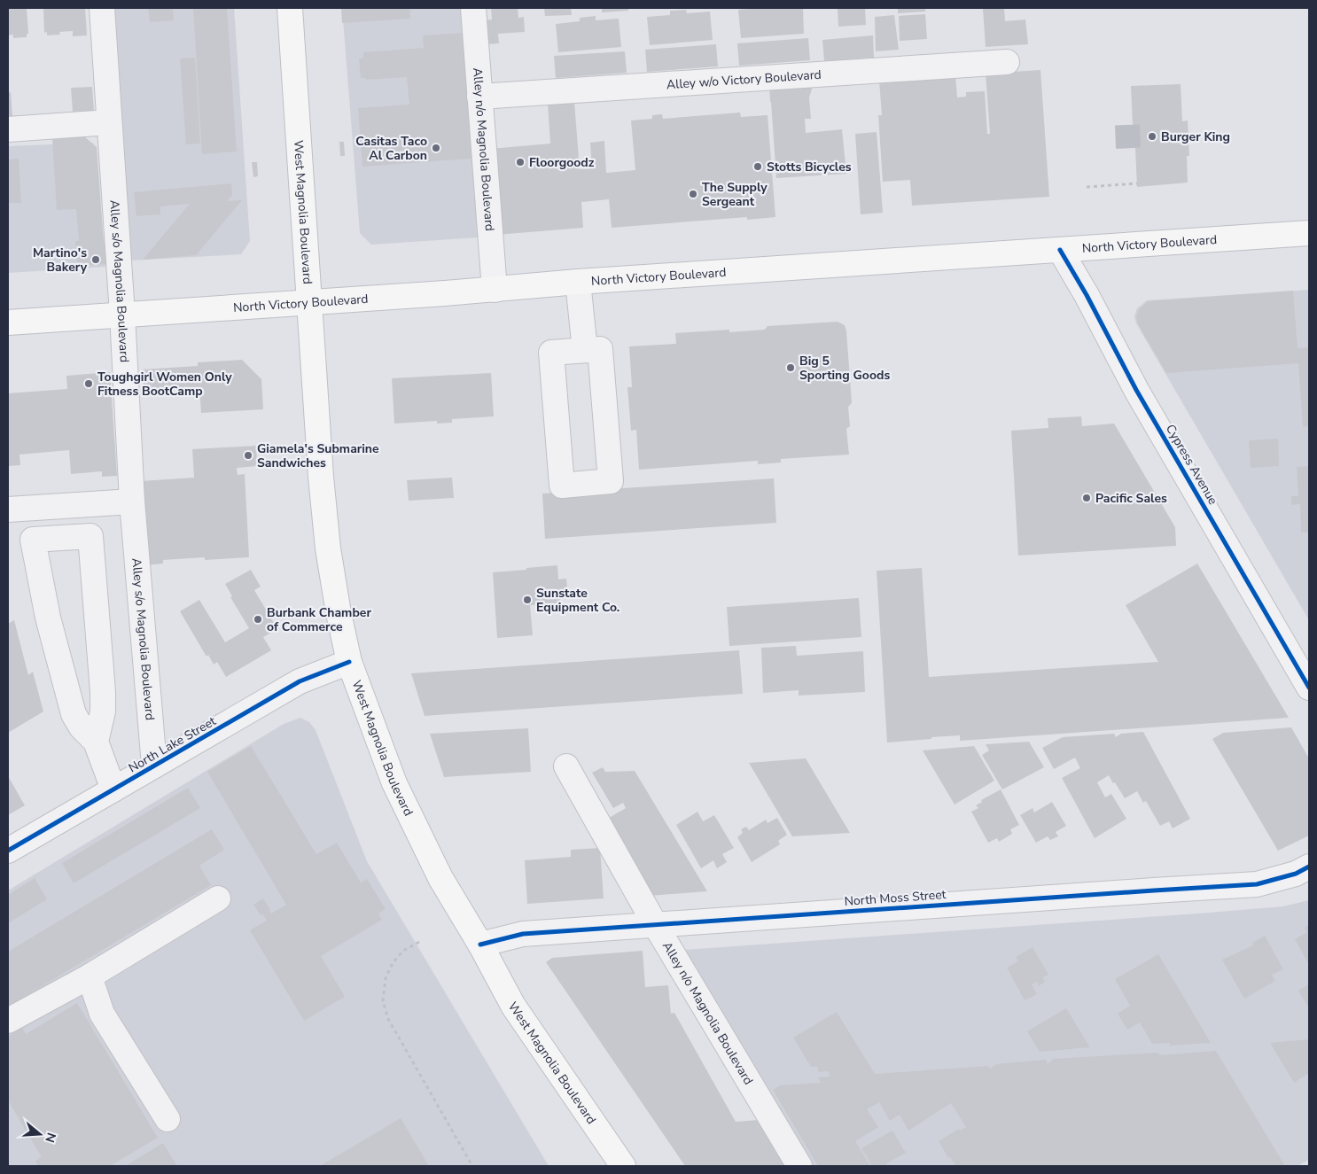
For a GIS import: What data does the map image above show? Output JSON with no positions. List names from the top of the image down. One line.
{"streets":{"main road":["West Magnolia Boulevard","North Victory Boulevard"],"street":["Alley w/o Victory Boulevard","Alley n/o Magnolia Boulevard","Alley s/o Magnolia Boulevard","Cypress Avenue","North Lake Street","North Moss Street"]},"crossings":[["Alley w/o Victory Boulevard","Alley n/o Magnolia Boulevard"],["Alley n/o Magnolia Boulevard","North Victory Boulevard"],["Alley n/o Magnolia Boulevard","North Moss Street"],["West Magnolia Boulevard","North Victory Boulevard"],["West Magnolia Boulevard","North Lake Street"],["West Magnolia Boulevard","North Moss Street"],["North Victory Boulevard","Alley s/o Magnolia Boulevard"],["North Victory Boulevard","Cypress Avenue"],["Alley s/o Magnolia Boulevard","North Lake Street"]],"places":["Burger King","Casitas Taco Al Carbon","Floorgoodz","Stotts Bicycles","The Supply Sergeant","Martino's Bakery","Big 5 Sporting Goods","Toughgirl Women Only Fitness BootCamp","Giamela's Submarine Sandwiches","Pacific Sales","Sunstate Equipment Co.","Burbank Chamber of Commerce"],"north":"right"}
